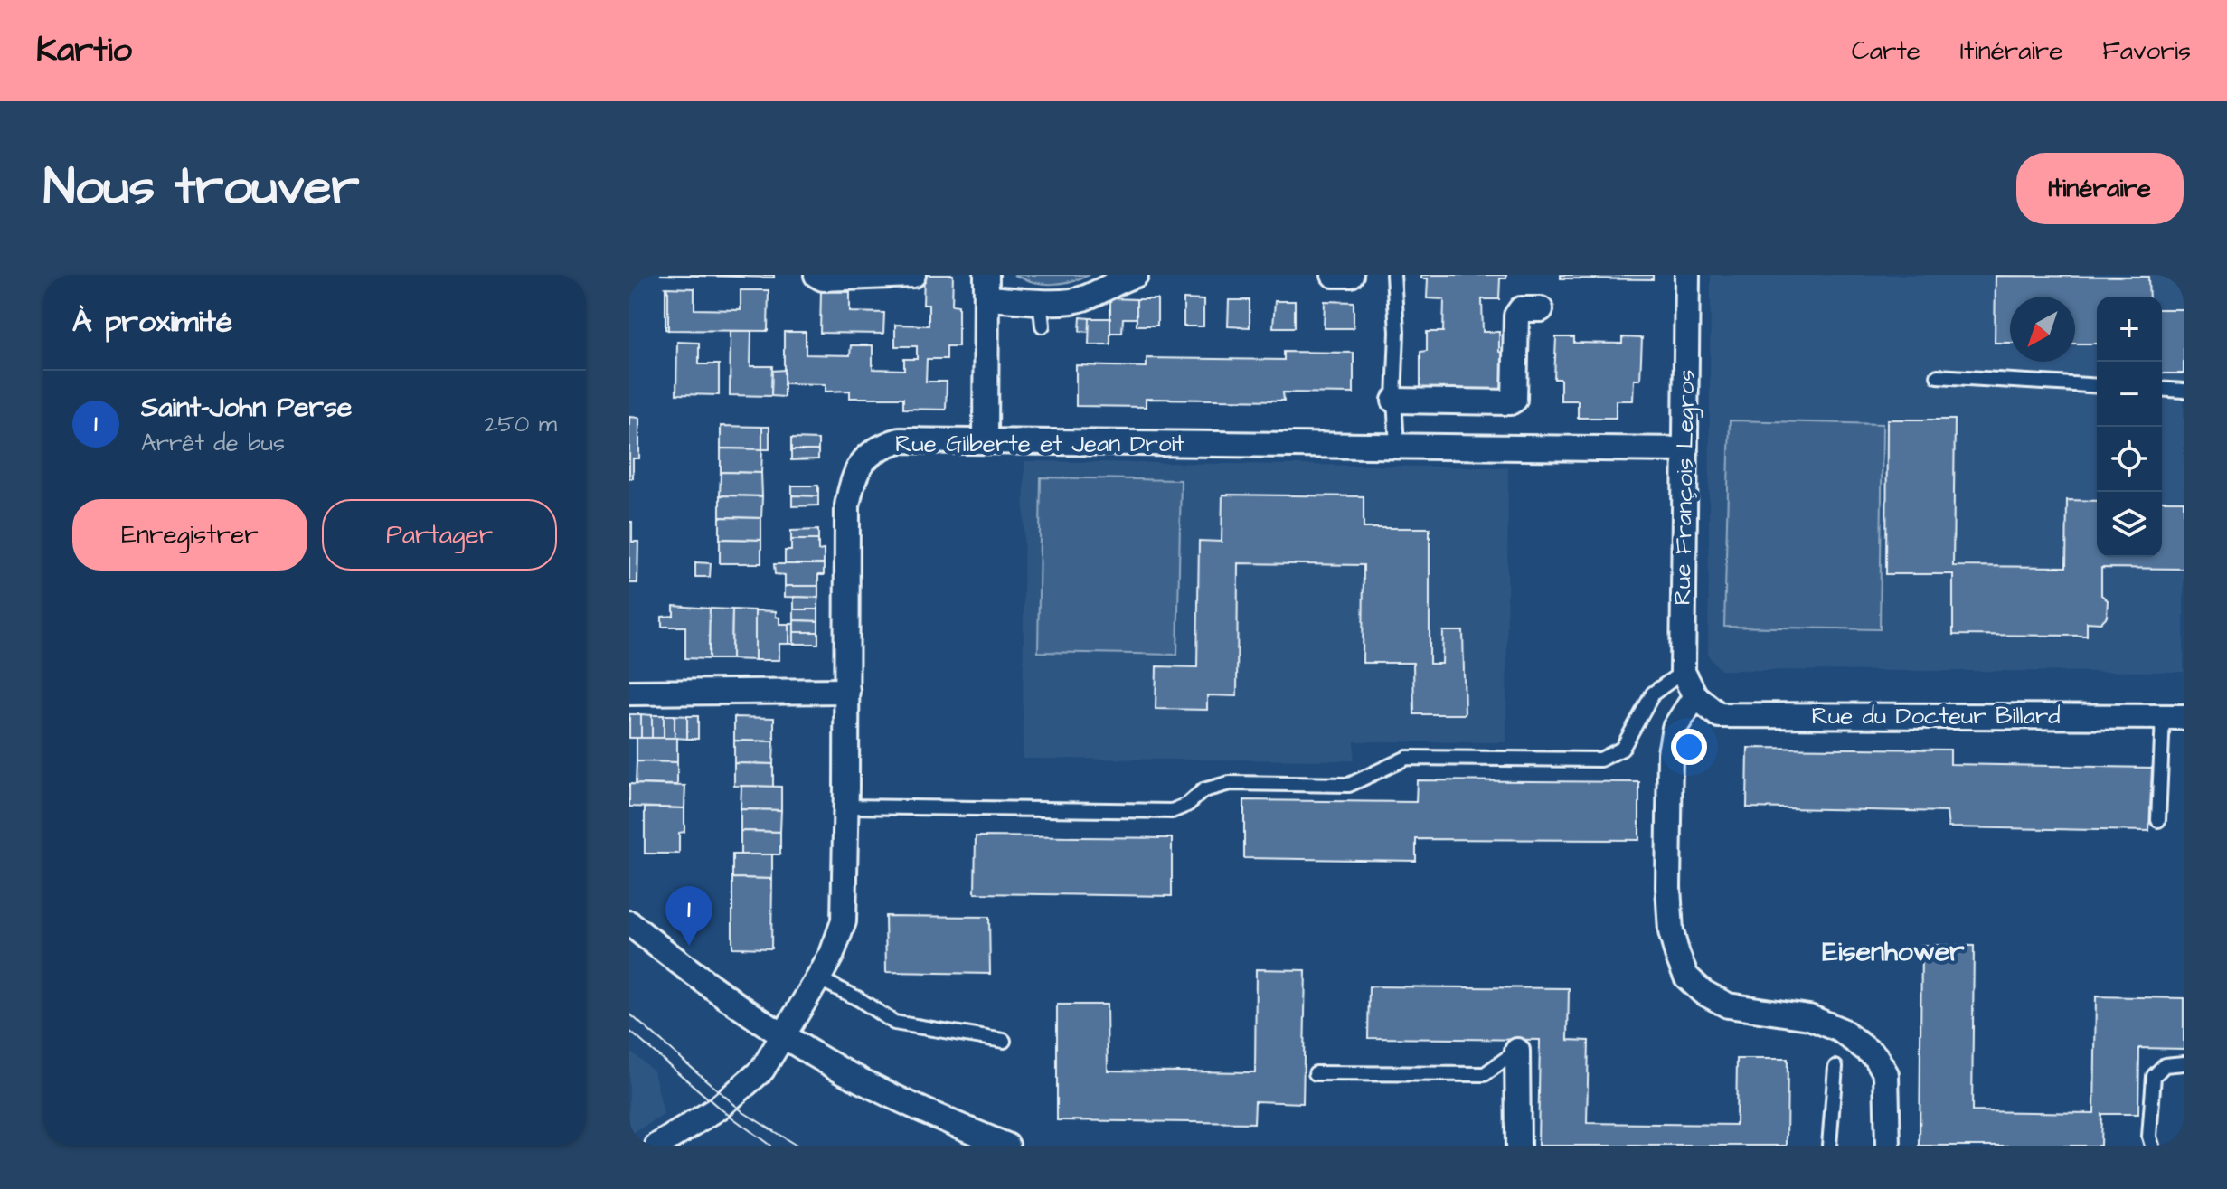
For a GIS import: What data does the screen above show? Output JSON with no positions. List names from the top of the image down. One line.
{"streets":{"street":["Rue Gilberte et Jean Droit","Rue François Legros","Rue du Docteur Billard"]},"crossings":[["Rue Gilberte et Jean Droit","Rue François Legros"],["Rue François Legros","Rue du Docteur Billard"]],"districts":["Eisenhower"],"north":"bottom left","page":{"header":"Kartio","nav":["Carte","Itinéraire","Favoris"],"title":"Nous trouver","buttons":["Itinéraire",["Enregistrer","Partager"]],"heading":"À proximité","map_buttons":["+","−"],"list":[{"mark":"1","name":"Saint-John Perse","note":"Arrêt de bus","value":"250 m"}],"pins":"1"}}
